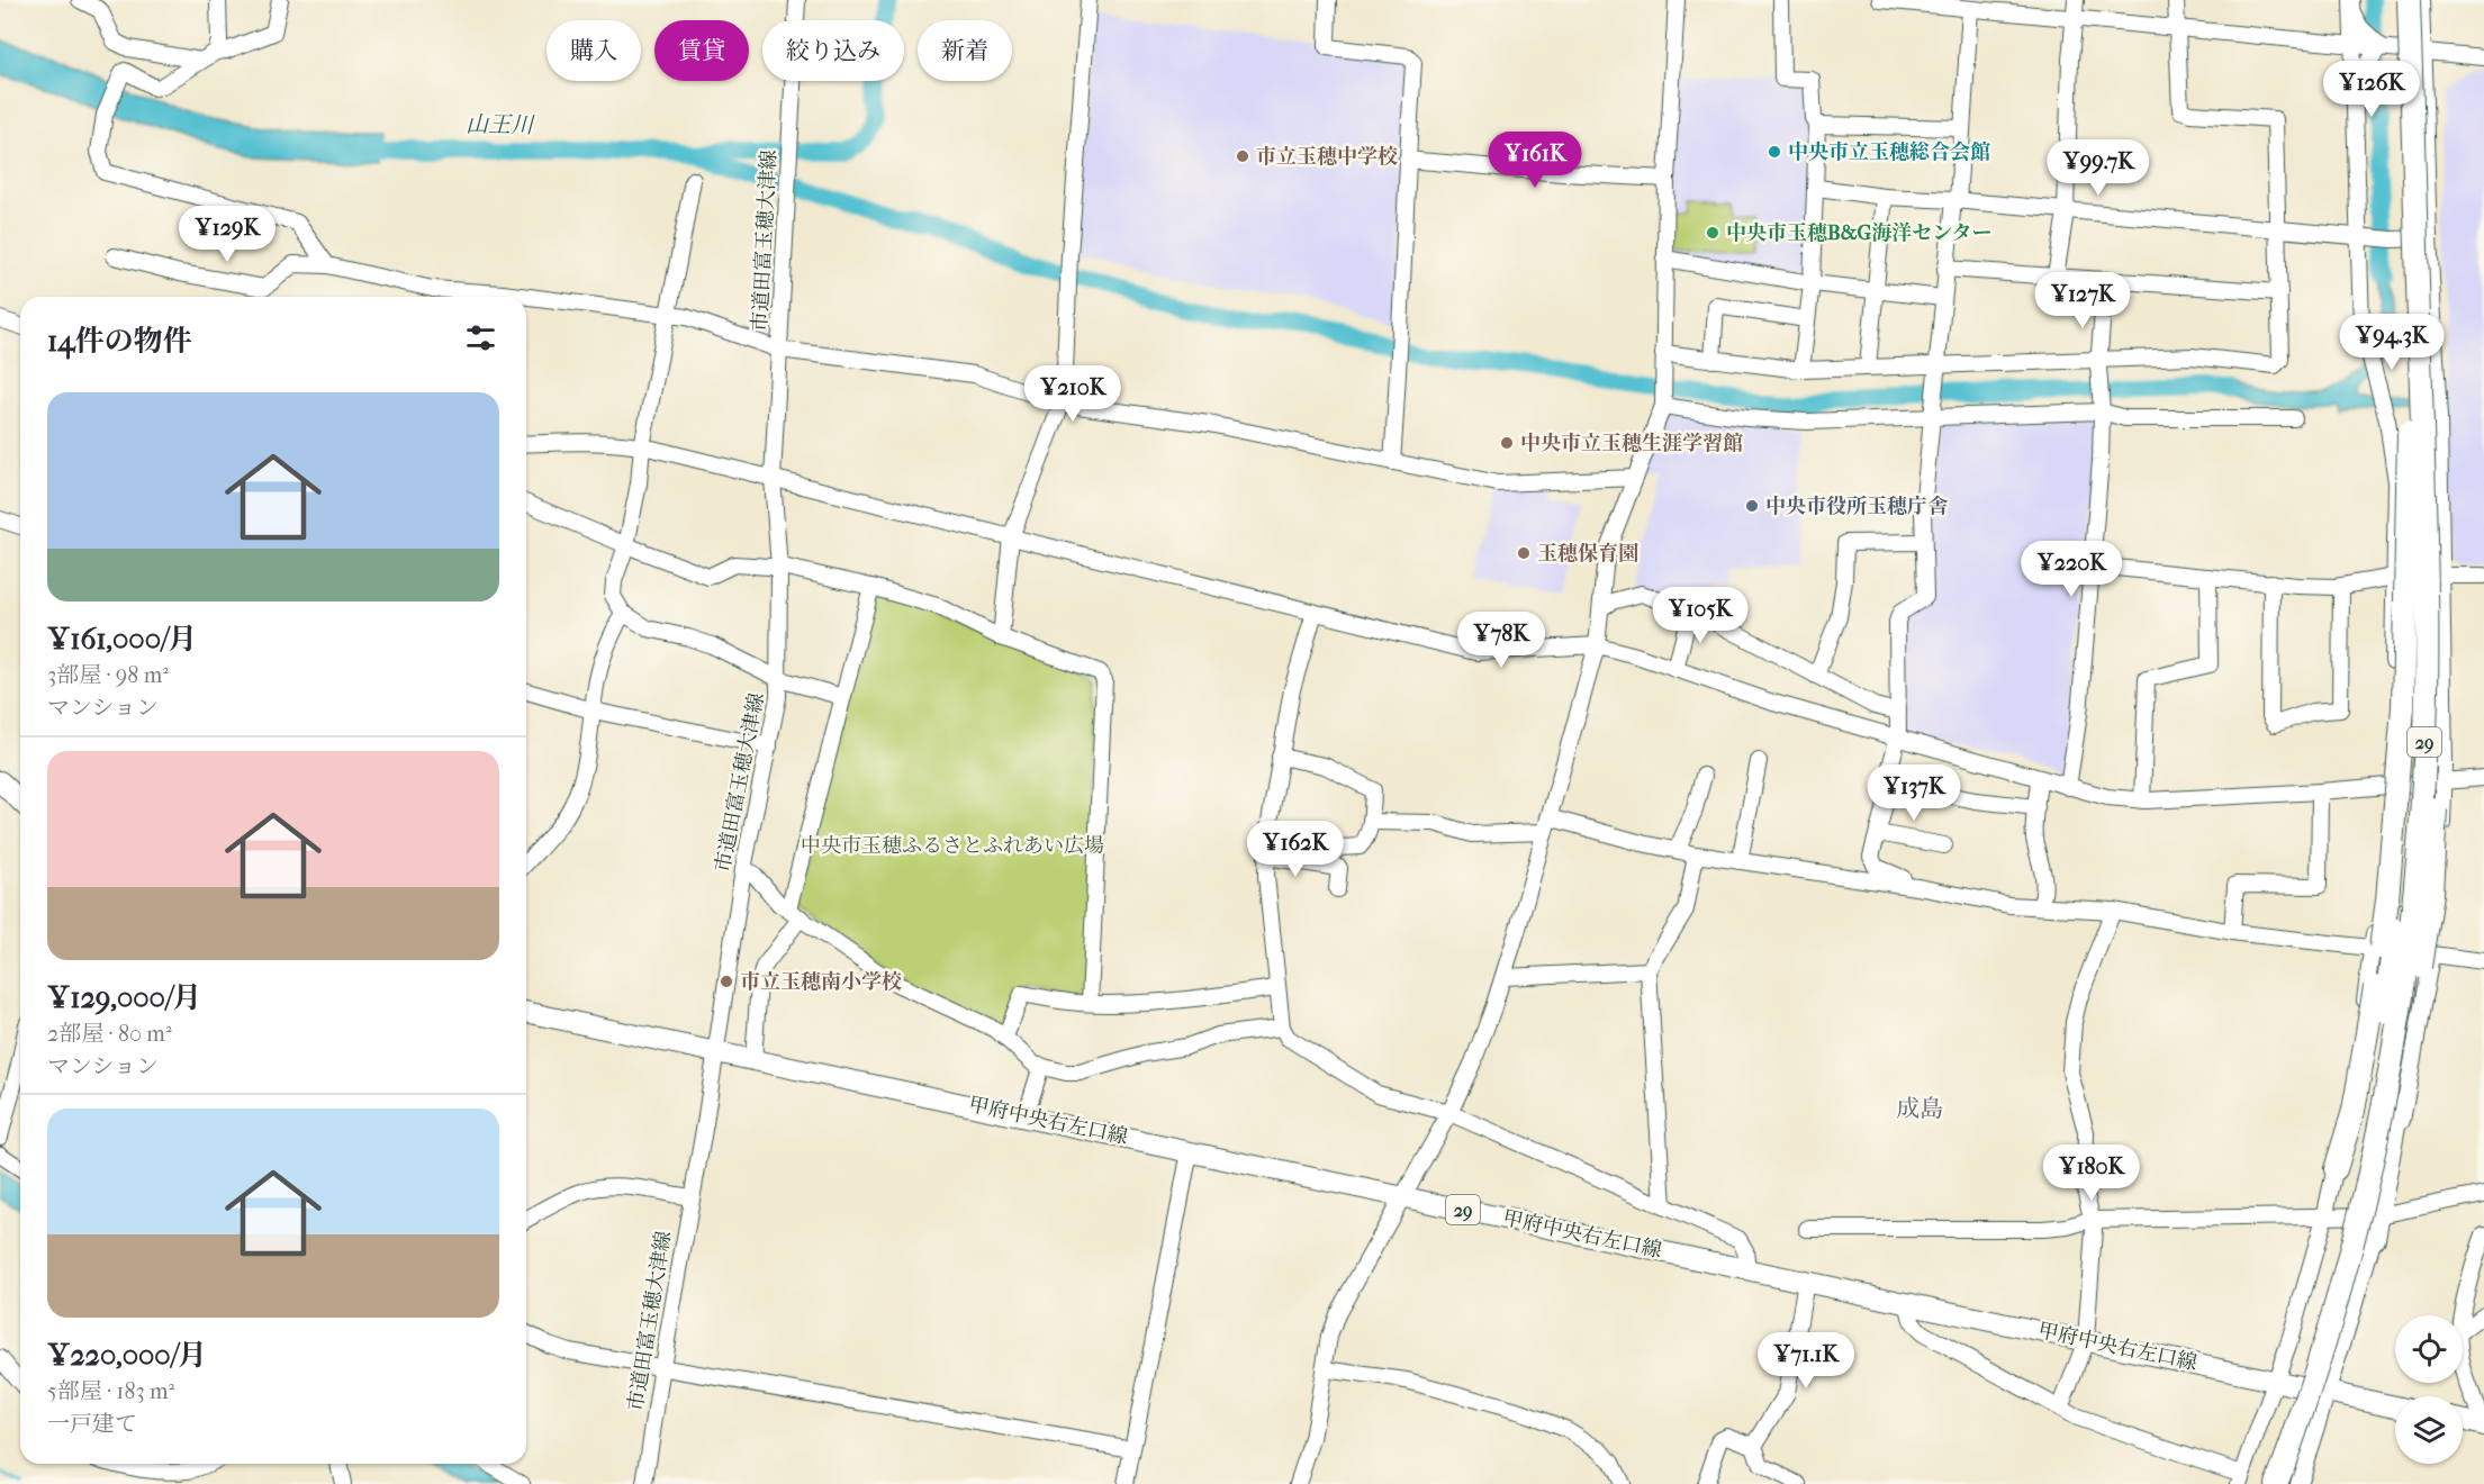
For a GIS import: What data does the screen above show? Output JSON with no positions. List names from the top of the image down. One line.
{"streets":{"highway":["29"],"main road":["甲府中央右左口線"],"street":["市道田富玉穂大津線"]},"crossings":[["市道田富玉穂大津線","甲府中央右左口線"]],"districts":["成島"],"water":["山王川"],"parks":["中央市玉穂ふるさとふれあい広場"],"places":["中央市立玉穂総合会館","市立玉穂中学校","中央市玉穂B&G海洋センター","中央市立玉穂生涯学習館","中央市役所玉穂庁舎","玉穂保育園","市立玉穂南小学校"],"page":{"chip":["購入","賃貸","絞り込み","新着"],"price":["¥126K","¥161K","¥99.7K","¥129K","¥127K","¥94.3K","¥210K","¥220K","¥105K","¥78K","¥137K","¥162K","¥180K","¥71.1K"],"heading":"14件の物件","list":[{"name":"¥161,000/月","note":"3部屋 · 98 m² · マンション"},{"name":"¥129,000/月","note":"2部屋 · 80 m² · マンション"},{"name":"¥220,000/月","note":"5部屋 · 183 m² · 一戸建て"}]}}
